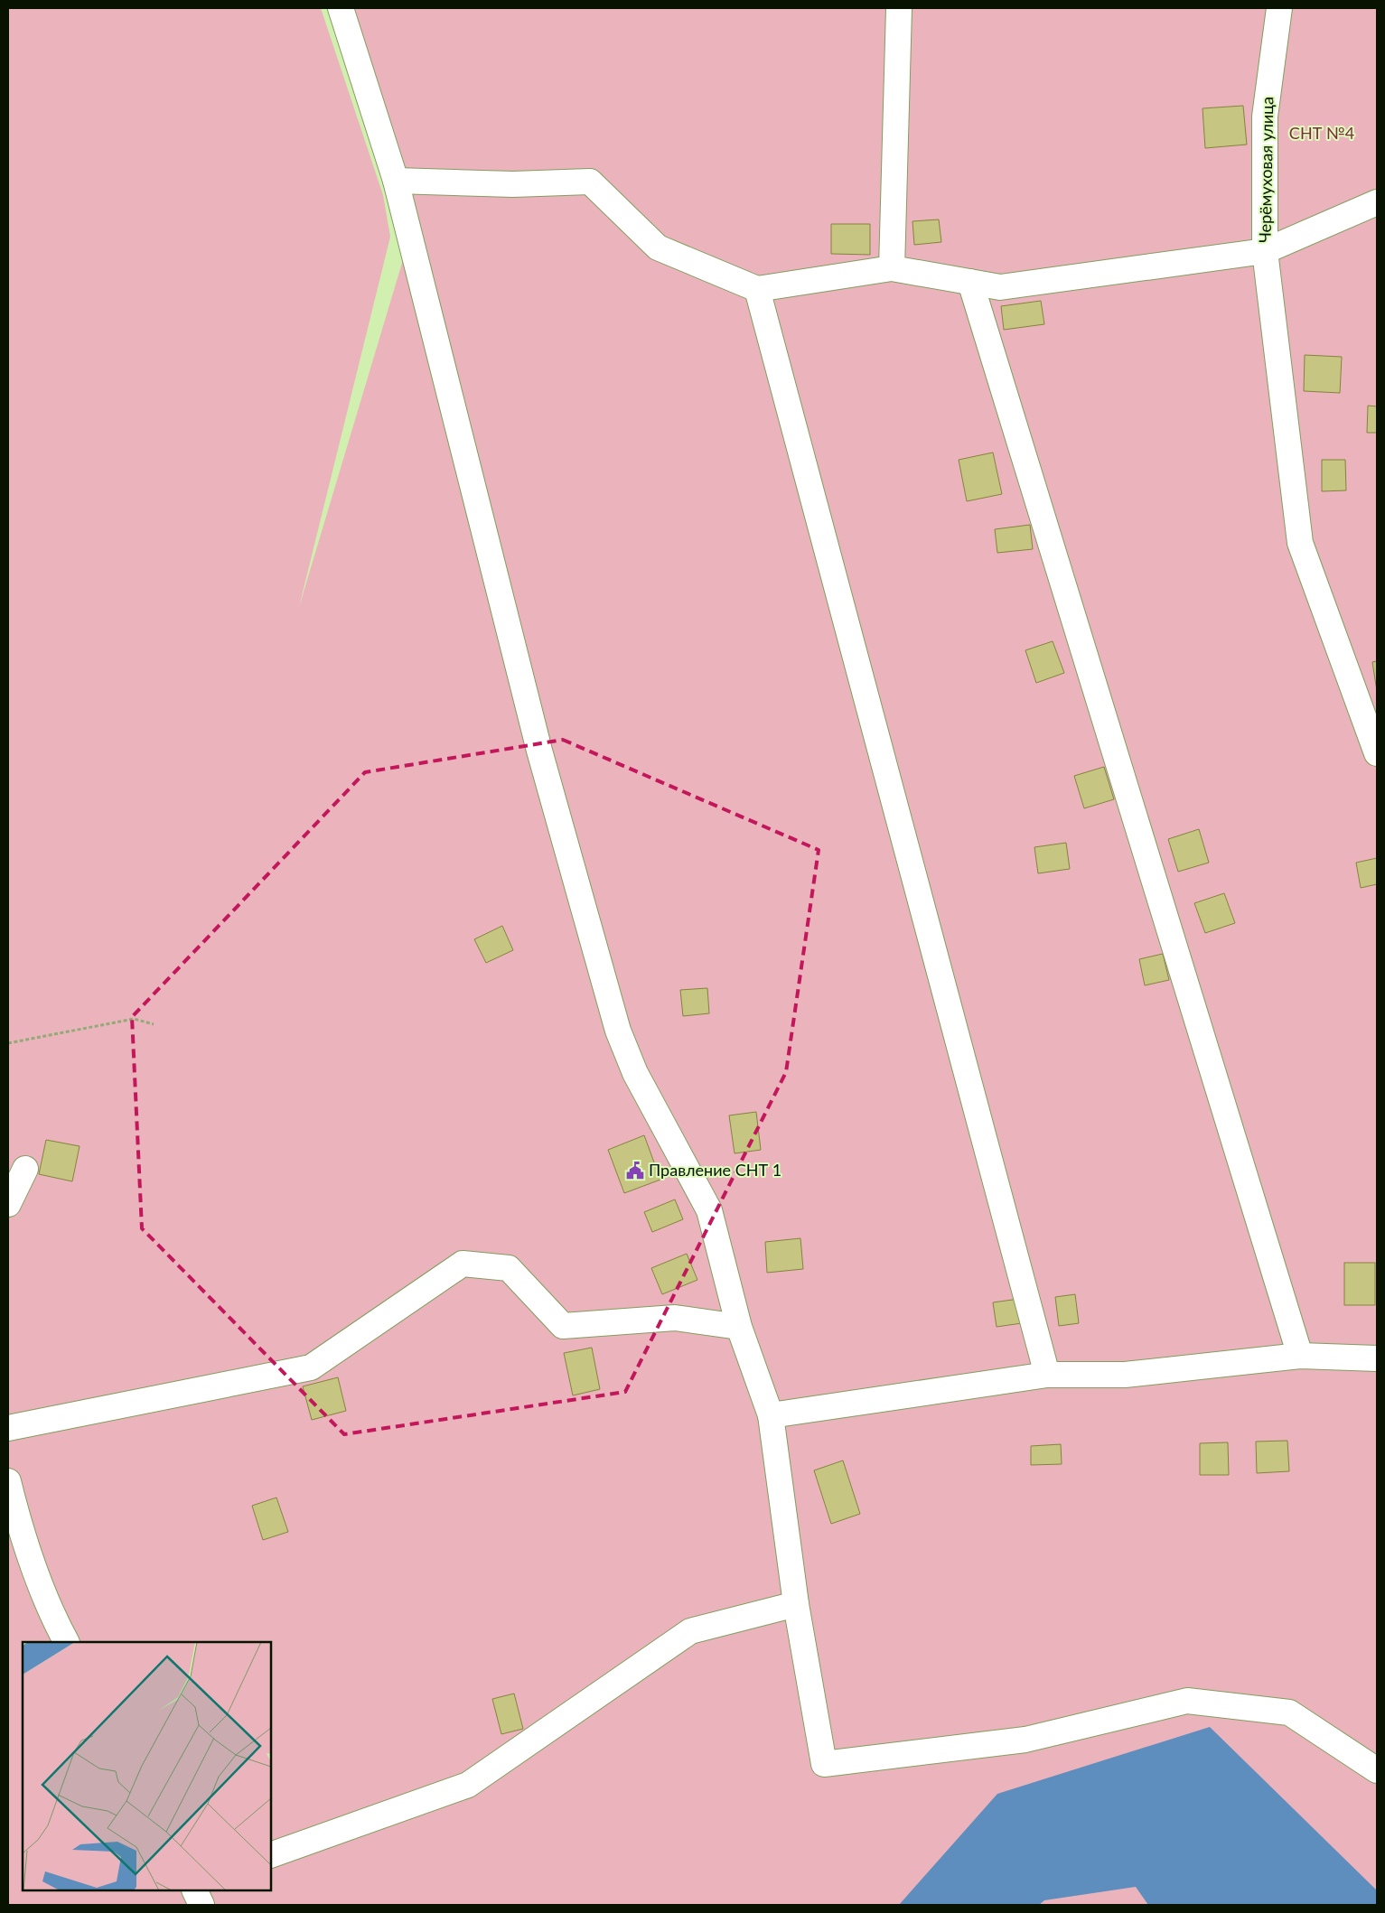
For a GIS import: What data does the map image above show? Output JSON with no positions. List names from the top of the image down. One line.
{"streets":{"street":["Черёмуховая улица"]},"parks":["СНТ №4"],"places":{"public building":["Правление СНТ 1"]}}
